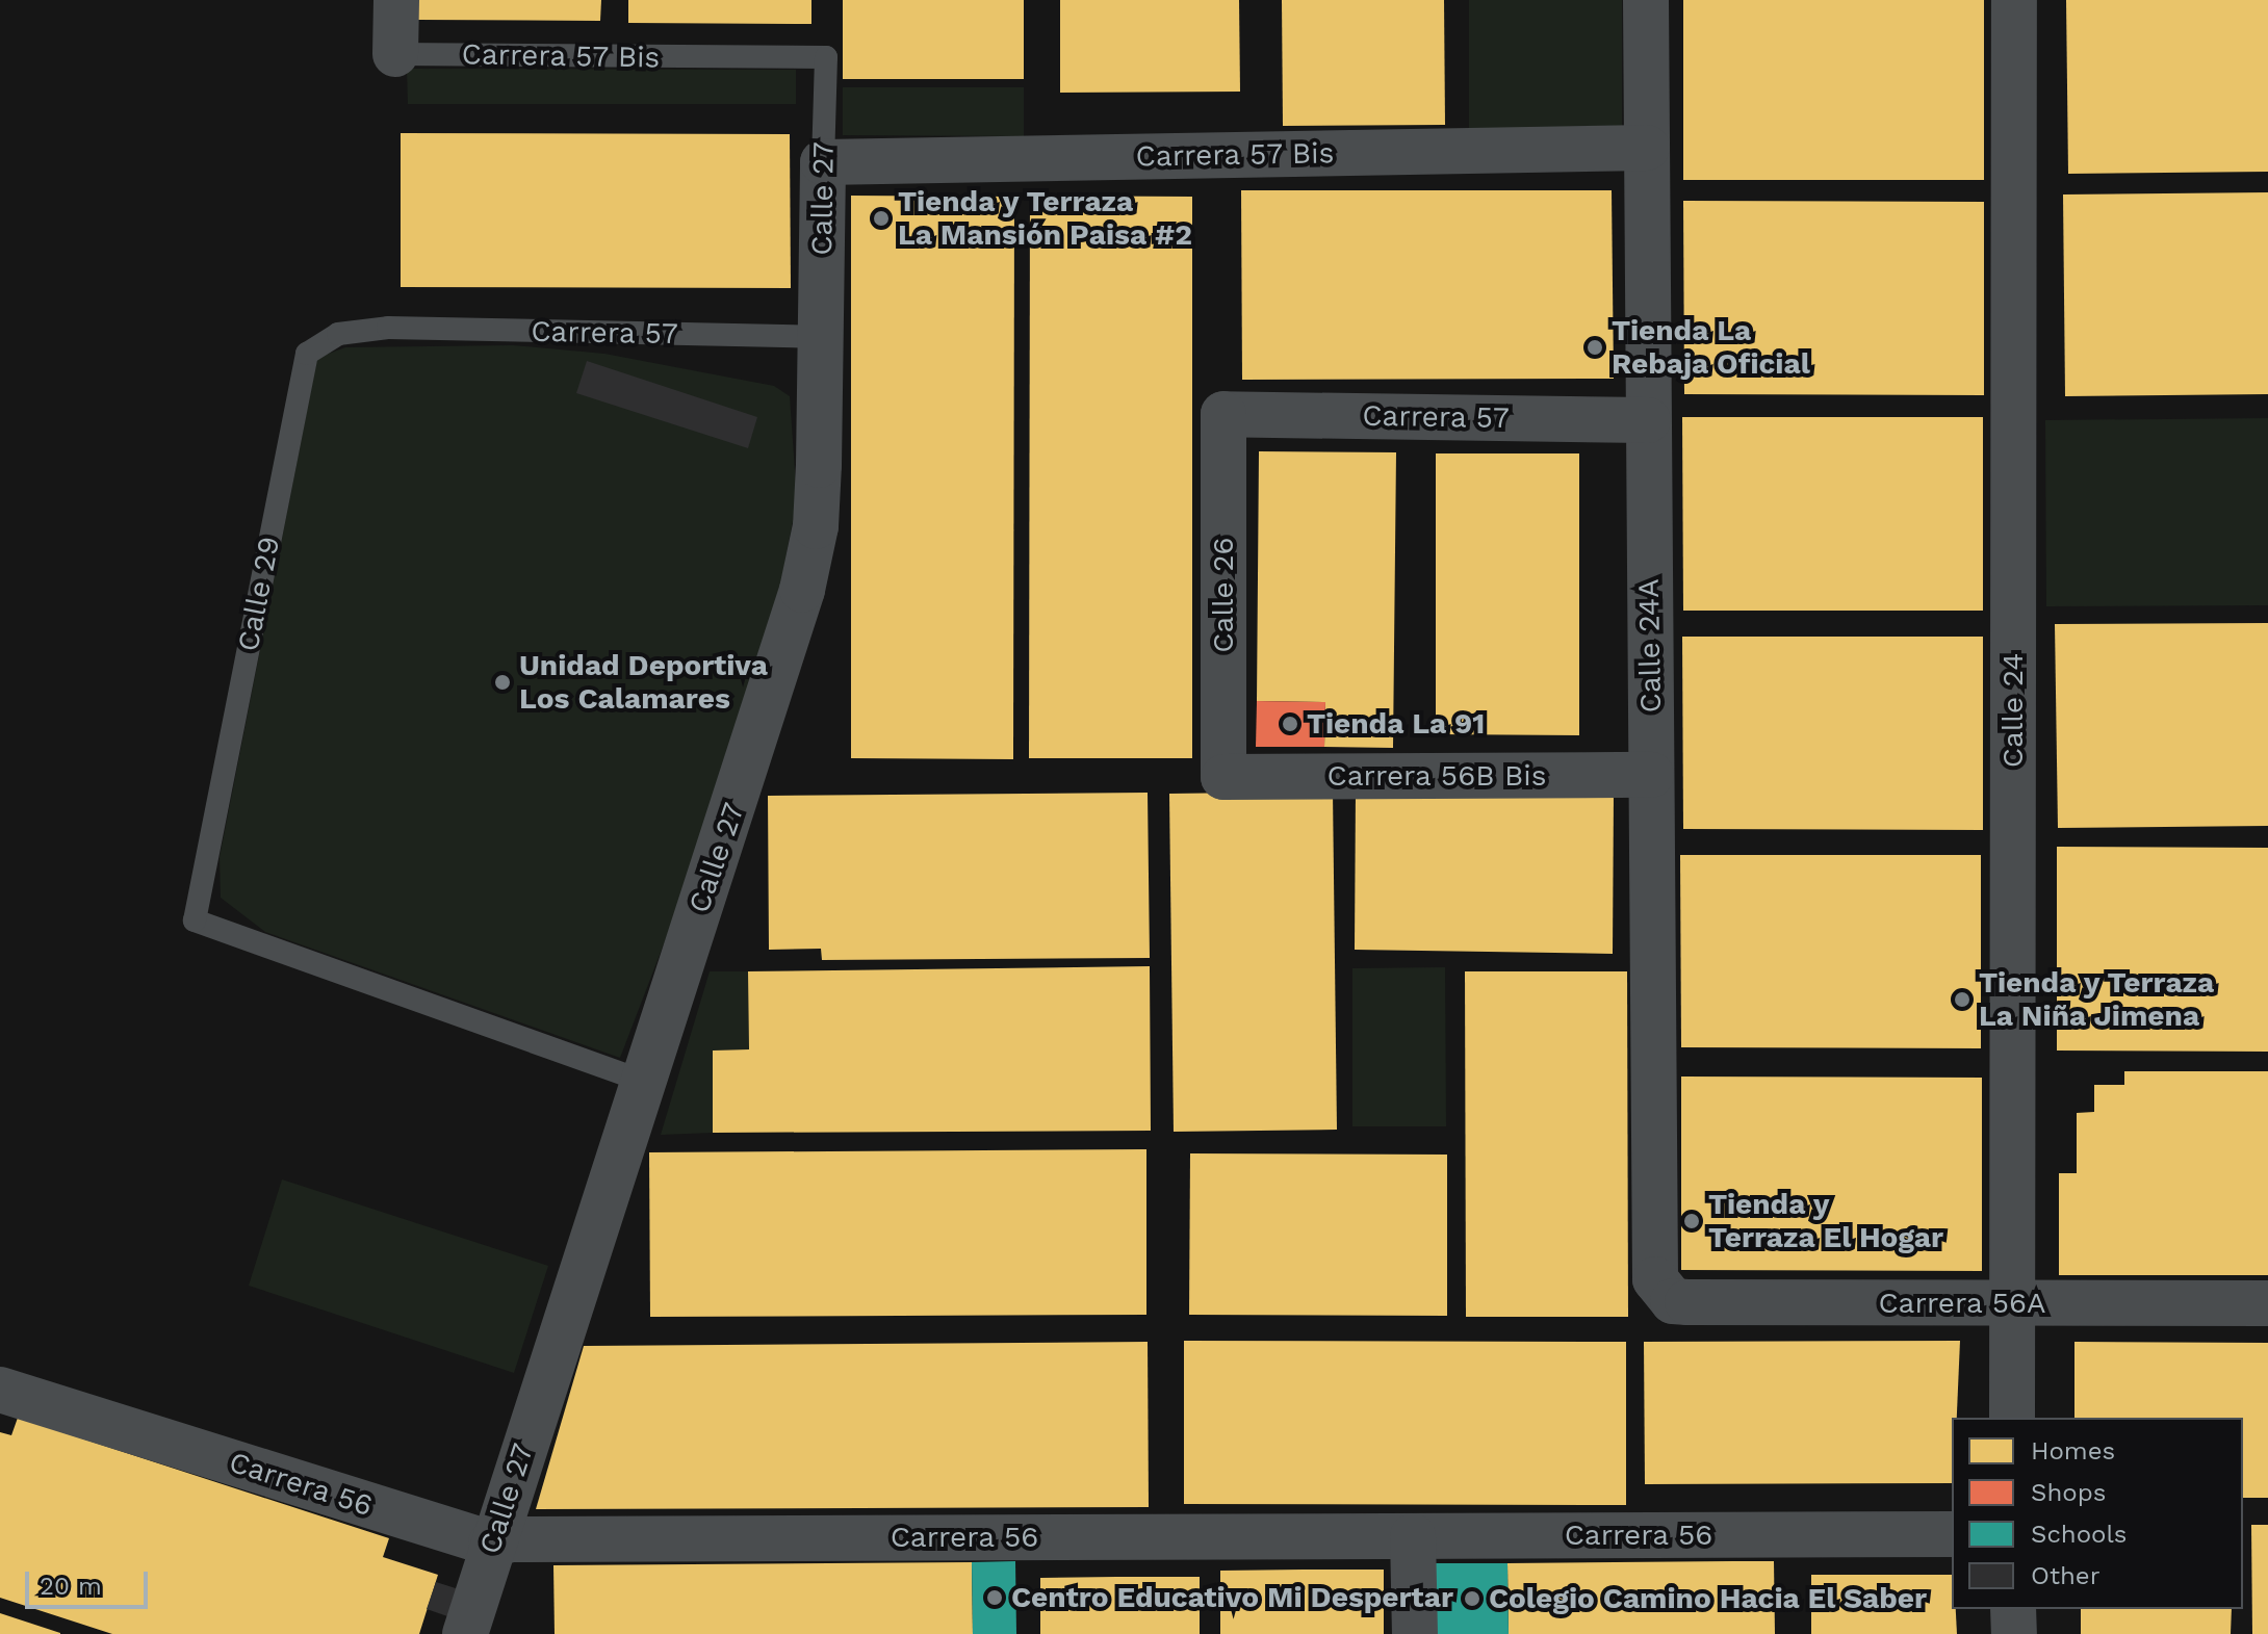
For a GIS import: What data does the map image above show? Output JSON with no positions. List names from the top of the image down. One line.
{"streets":{"street":["Carrera 57 Bis","Calle 27","Carrera 57","Calle 26","Calle 24A","Calle 24","Carrera 56B Bis","Carrera 56A","Carrera 56"],"lane":["Calle 29"]},"crossings":[["Carrera 57 Bis","Calle 27"],["Carrera 57 Bis","Calle 24A"],["Calle 27","Carrera 57"],["Calle 27","Calle 29"],["Calle 27","Carrera 56"],["Carrera 57","Calle 29"],["Carrera 57","Calle 26"],["Carrera 57","Calle 24A"],["Calle 26","Carrera 56B Bis"],["Calle 24A","Carrera 56B Bis"],["Calle 24A","Carrera 56A"],["Calle 24","Carrera 56A"]],"places":["Tienda y Terraza La Mansión Paisa #2","Tienda La Rebaja Oficial","Unidad Deportiva Los Calamares","Tienda La 91","Tienda y Terraza La Niña Jimena","Tienda y Terraza El Hogar","Centro Educativo Mi Despertar","Colegio Camino Hacia El Saber"],"legend":["Homes","Shops","Schools","Other"],"scale_bar":"20 m"}
